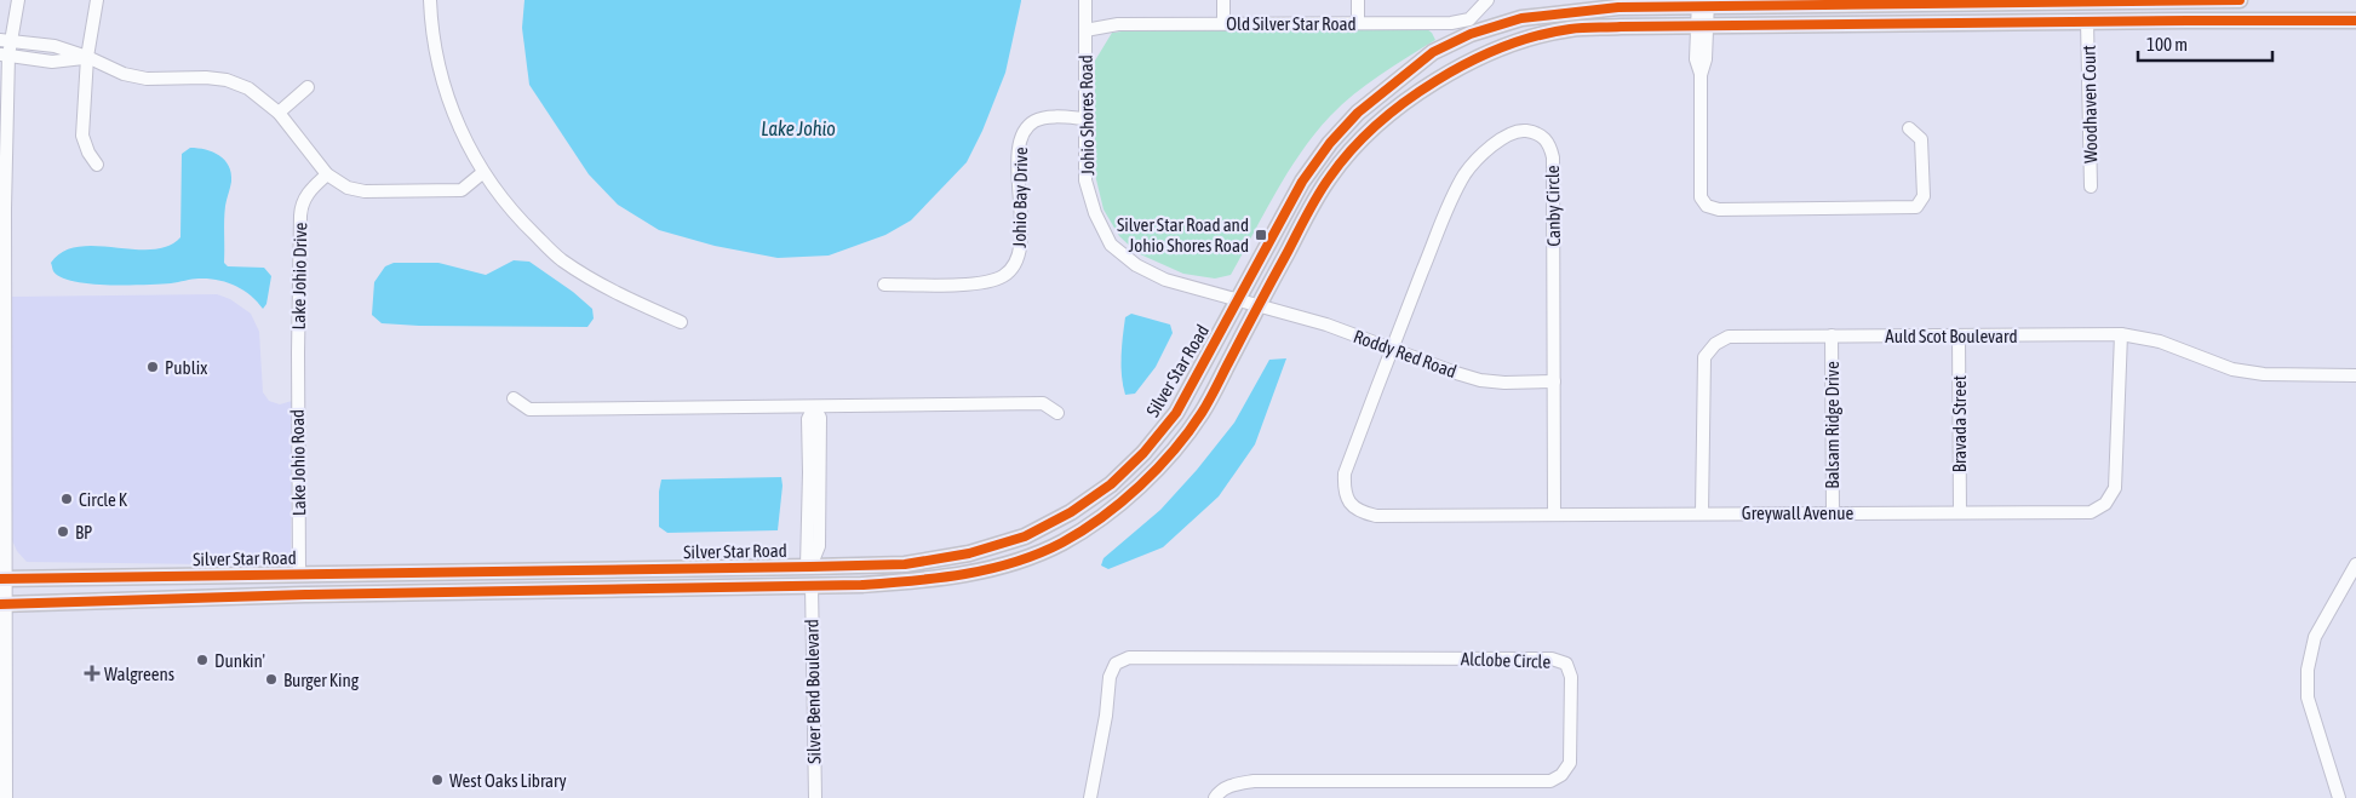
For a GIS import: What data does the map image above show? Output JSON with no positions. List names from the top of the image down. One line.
{"streets":{"main road":["Silver Star Road"],"street":["Old Silver Star Road","Woodhaven Court","Johio Shores Road","Johio Bay Drive","Canby Circle","Lake Johio Drive","Auld Scot Boulevard","Roddy Red Road","Bravada Street","Balsam Ridge Drive","Lake Johio Road","Greywall Avenue","Alclobe Circle","Silver Bend Boulevard"]},"crossings":[["Old Silver Star Road","Johio Shores Road"],["Woodhaven Court","Silver Star Road"],["Johio Shores Road","Johio Bay Drive"],["Johio Shores Road","Roddy Red Road"],["Johio Shores Road","Silver Star Road"],["Canby Circle","Roddy Red Road"],["Canby Circle","Greywall Avenue"],["Lake Johio Drive","Lake Johio Road"],["Auld Scot Boulevard","Bravada Street"],["Auld Scot Boulevard","Balsam Ridge Drive"],["Auld Scot Boulevard","Greywall Avenue"],["Roddy Red Road","Silver Star Road"],["Silver Star Road","Lake Johio Road"],["Silver Star Road","Silver Bend Boulevard"],["Bravada Street","Greywall Avenue"],["Balsam Ridge Drive","Greywall Avenue"]],"water":["Lake Johio"],"places":{"transit":["Silver Star Road and Johio Shores Road"],"other":["Publix","Circle K","BP","Dunkin'","Burger King","West Oaks Library"],"health":["Walgreens"]},"scale_bar":"100 m"}
